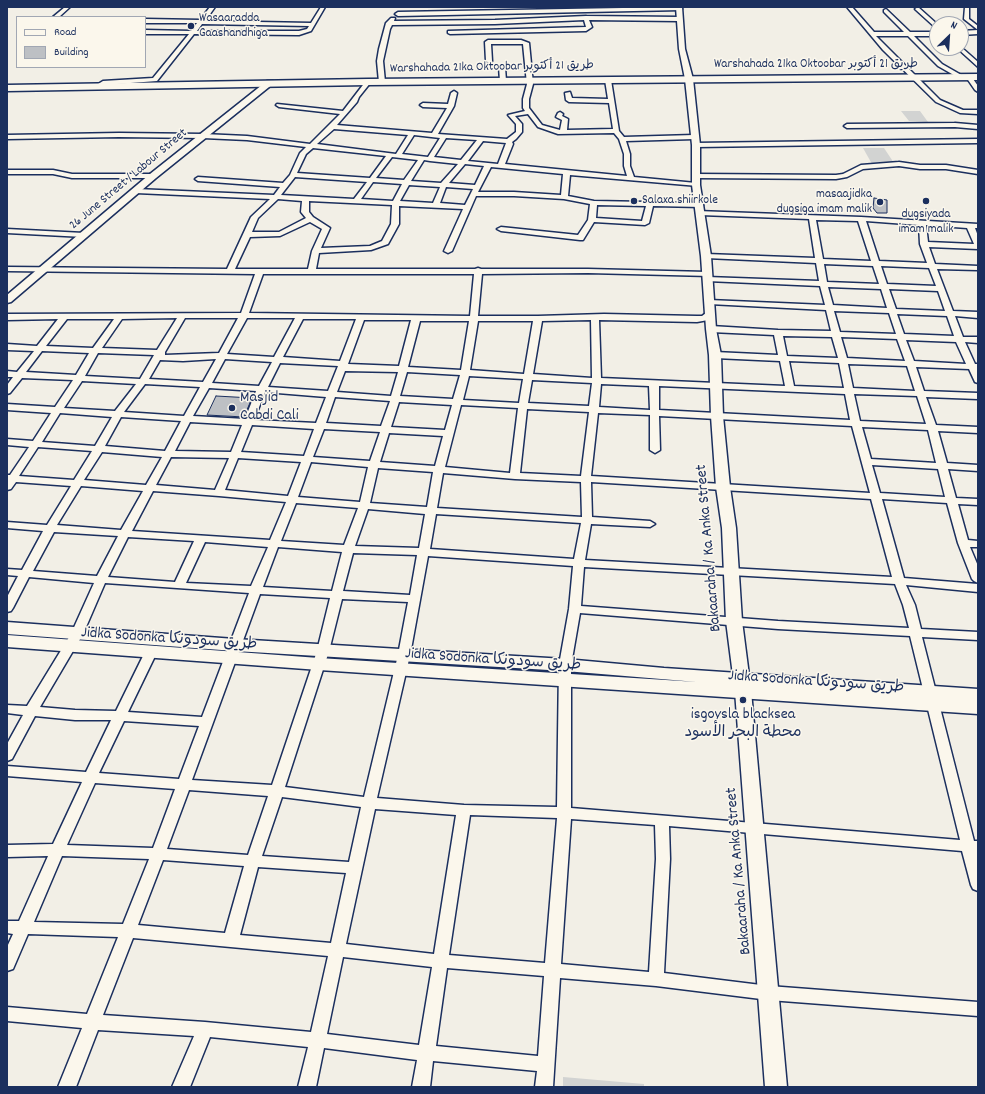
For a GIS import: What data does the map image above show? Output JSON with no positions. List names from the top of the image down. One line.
{"streets":{"main road":["Warshahada 21ka Oktoobar طريق 21 أكتوبر","Jidka Sodonka طريق سودونكا"],"street":["26 June Street / Labour Street","Bakaaraha / Ka Anka Street"]},"crossings":[["Warshahada 21ka Oktoobar طريق 21 أكتوبر","26 June Street / Labour Street"],["Warshahada 21ka Oktoobar طريق 21 أكتوبر","Bakaaraha / Ka Anka Street"],["Bakaaraha / Ka Anka Street","Jidka Sodonka طريق سودونكا"]],"places":["Wasaaradda Gaashandhiga","Salaxa shiirkole","dugsiyada imam malik","masaajidka dugsiga imam malik","Masjid Cabdi Cali","isgoysla blacksea محطة البحر الأسود"],"legend":["Road","Building"],"north":"top right"}
